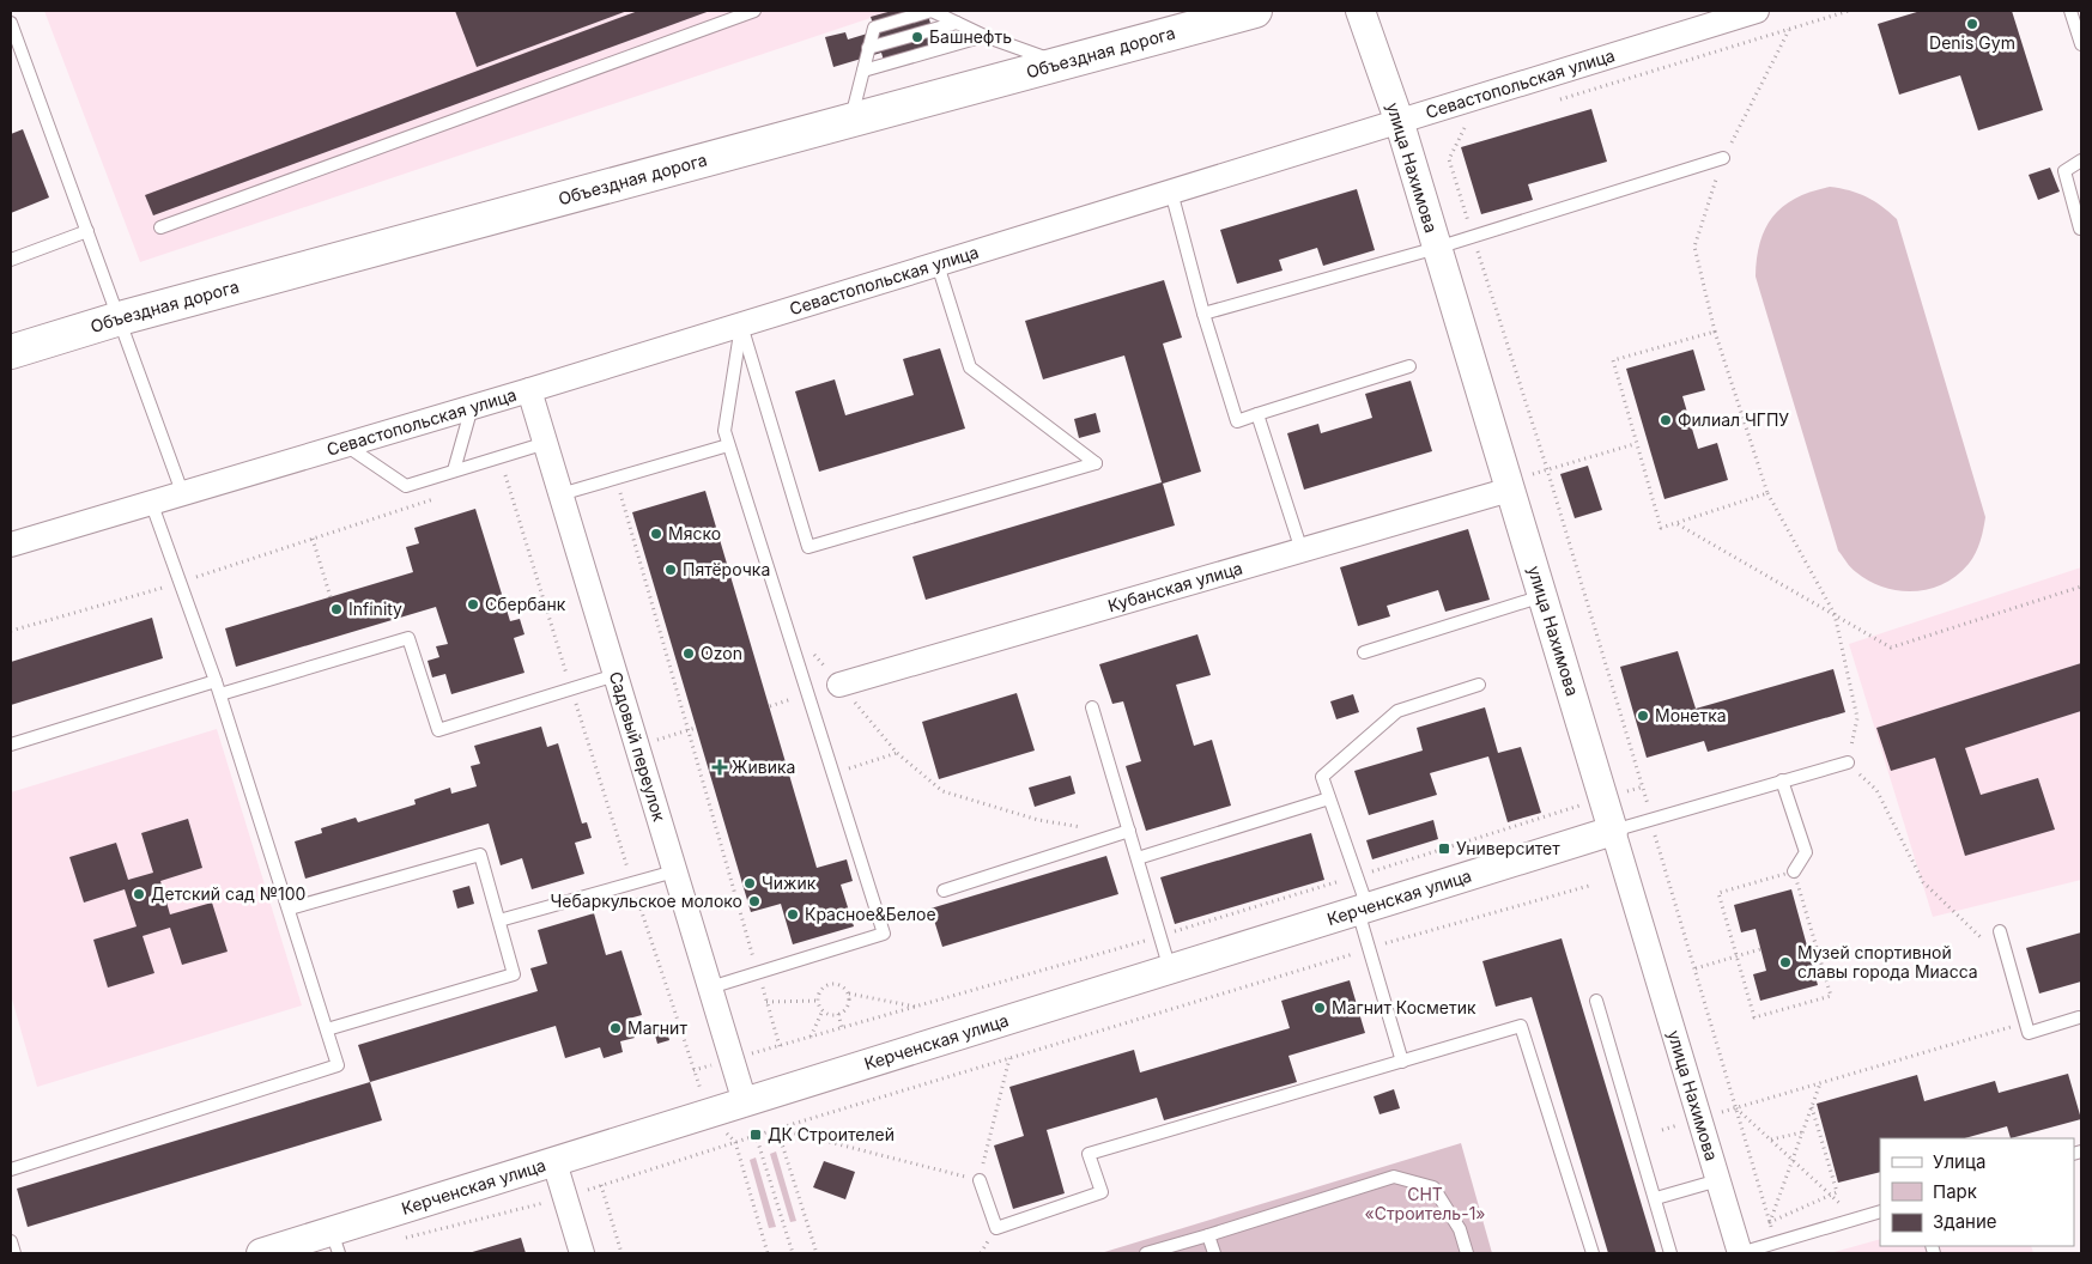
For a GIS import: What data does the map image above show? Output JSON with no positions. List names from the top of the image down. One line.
{"streets":{"main road":["Объездная дорога"],"street":["Севастопольская улица","улица Нахимова","Кубанская улица","Садовый переулок","Керченская улица"]},"crossings":[["Севастопольская улица","улица Нахимова"],["Севастопольская улица","Садовый переулок"],["улица Нахимова","Кубанская улица"],["улица Нахимова","Керченская улица"],["Садовый переулок","Керченская улица"]],"parks":["СНТ «Строитель-1»"],"places":{"other":["Denis Gym","Башнефть","Филиал ЧГПУ","Мяско","Пятёрочка","Сбербанк","Infinity","Ozon","Монетка","Чижик","Детский сад №100","Чебаркульское молоко","Красное&Белое","Музей спортивной славы города Миасса","Магнит Косметик","Магнит"],"health":["Живика"],"transit":["Университет","ДК Строителей"]},"legend":["Улица","Парк","Здание"]}
